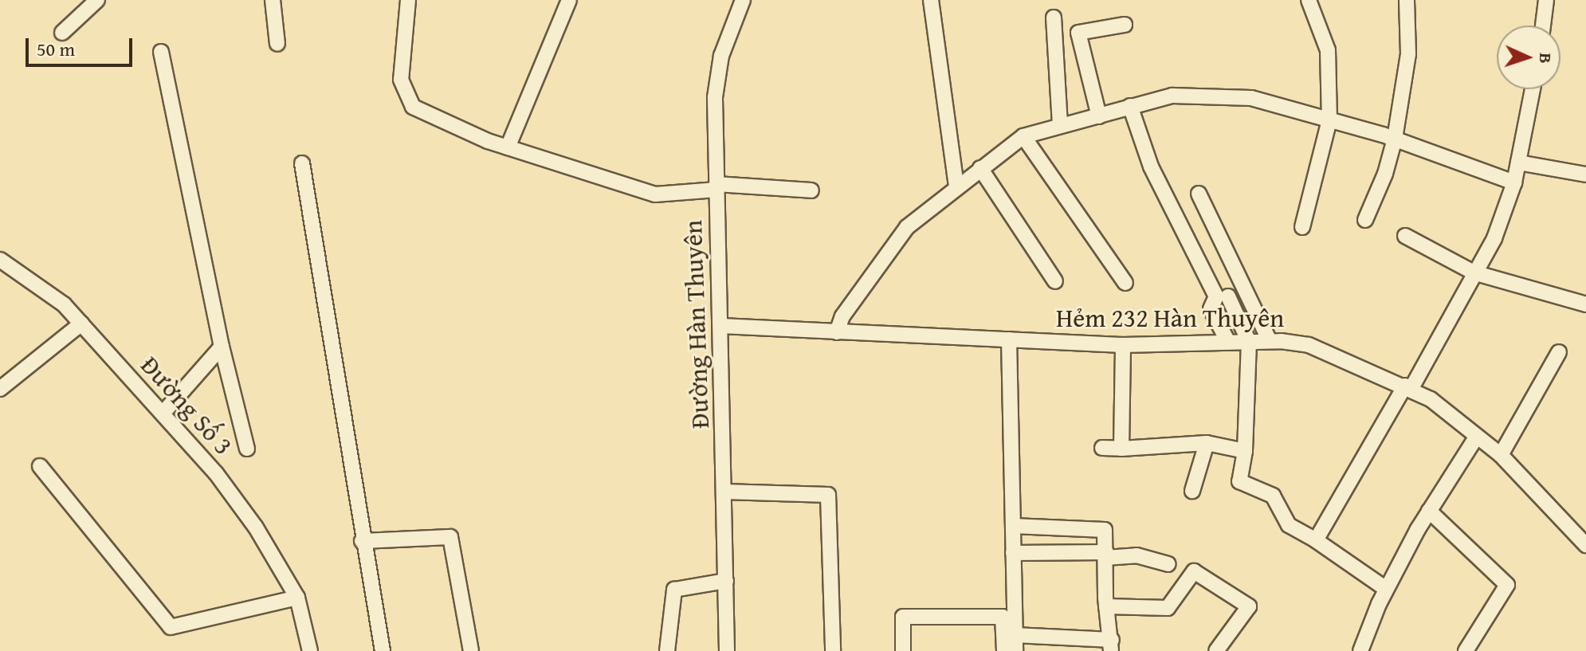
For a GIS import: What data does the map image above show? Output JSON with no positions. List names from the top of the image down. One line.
{"streets":{"street":["Hẻm 232 Hàn Thuyên","Đường Hàn Thuyên","Đường Số 3"]},"crossings":[["Hẻm 232 Hàn Thuyên","Đường Hàn Thuyên"]],"scale_bar":"50 m","north":"right"}
